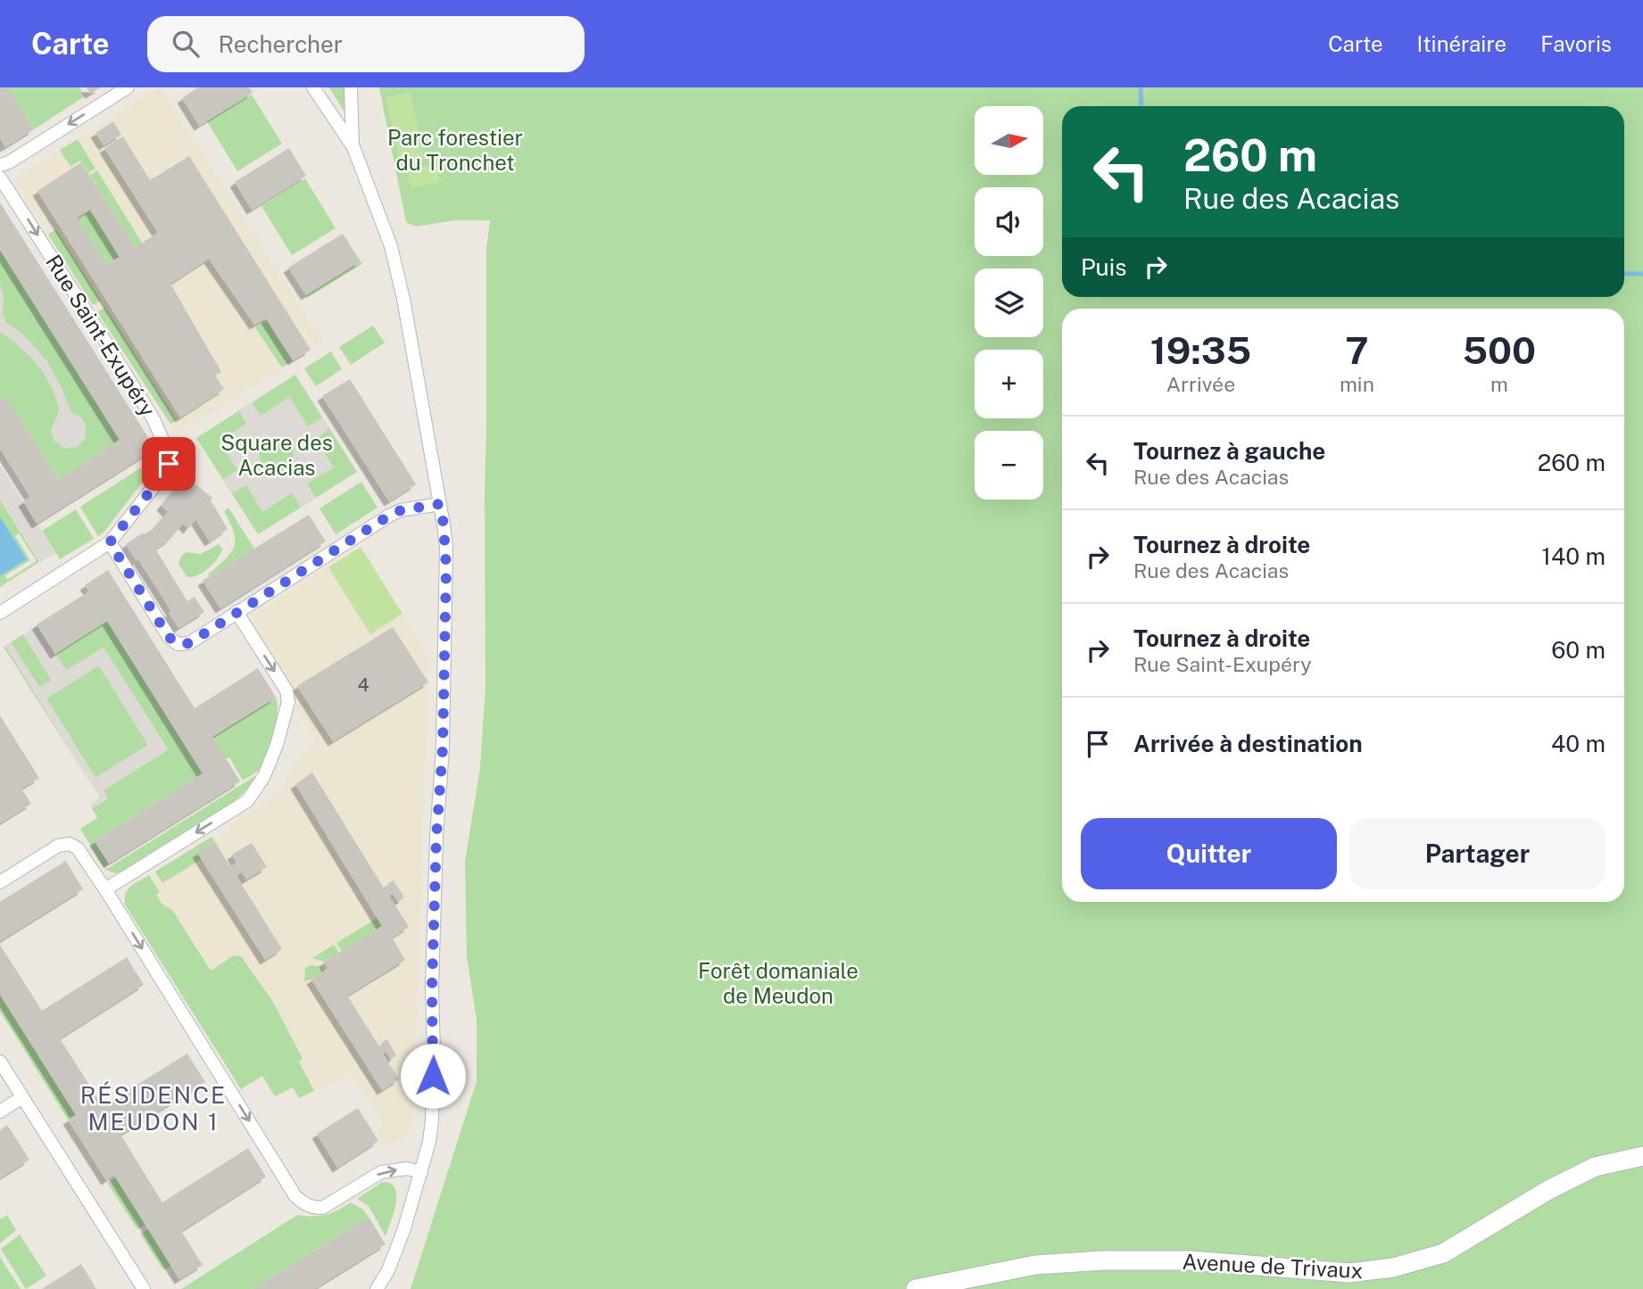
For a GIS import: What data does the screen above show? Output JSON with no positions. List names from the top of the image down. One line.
{"streets":{"main road":["Avenue de Trivaux"],"street":["Rue Saint-Exupéry"]},"one_way":["Rue Saint-Exupéry"],"districts":["RÉSIDENCE MEUDON 1"],"parks":["Parc forestier du Tronchet","Square des Acacias","Forêt domaniale de Meudon"],"house_numbers":["4"],"north":"right","page":{"header":"Carte","search":"Rechercher","nav":["Carte","Itinéraire","Favoris"],"map_buttons":["+","−"],"turn":["260 m","Rue des Acacias"],"then":"Puis","eta":["19:35","Arrivée","7","min","500","m"],"list":[{"name":"Tournez à gauche","note":"Rue des Acacias","value":"260 m"},{"name":"Tournez à droite","note":"Rue des Acacias","value":"140 m"},{"name":"Tournez à droite","note":"Rue Saint-Exupéry","value":"60 m"},{"name":"Arrivée à destination","value":"40 m"}],"buttons":["Quitter","Partager"]}}
